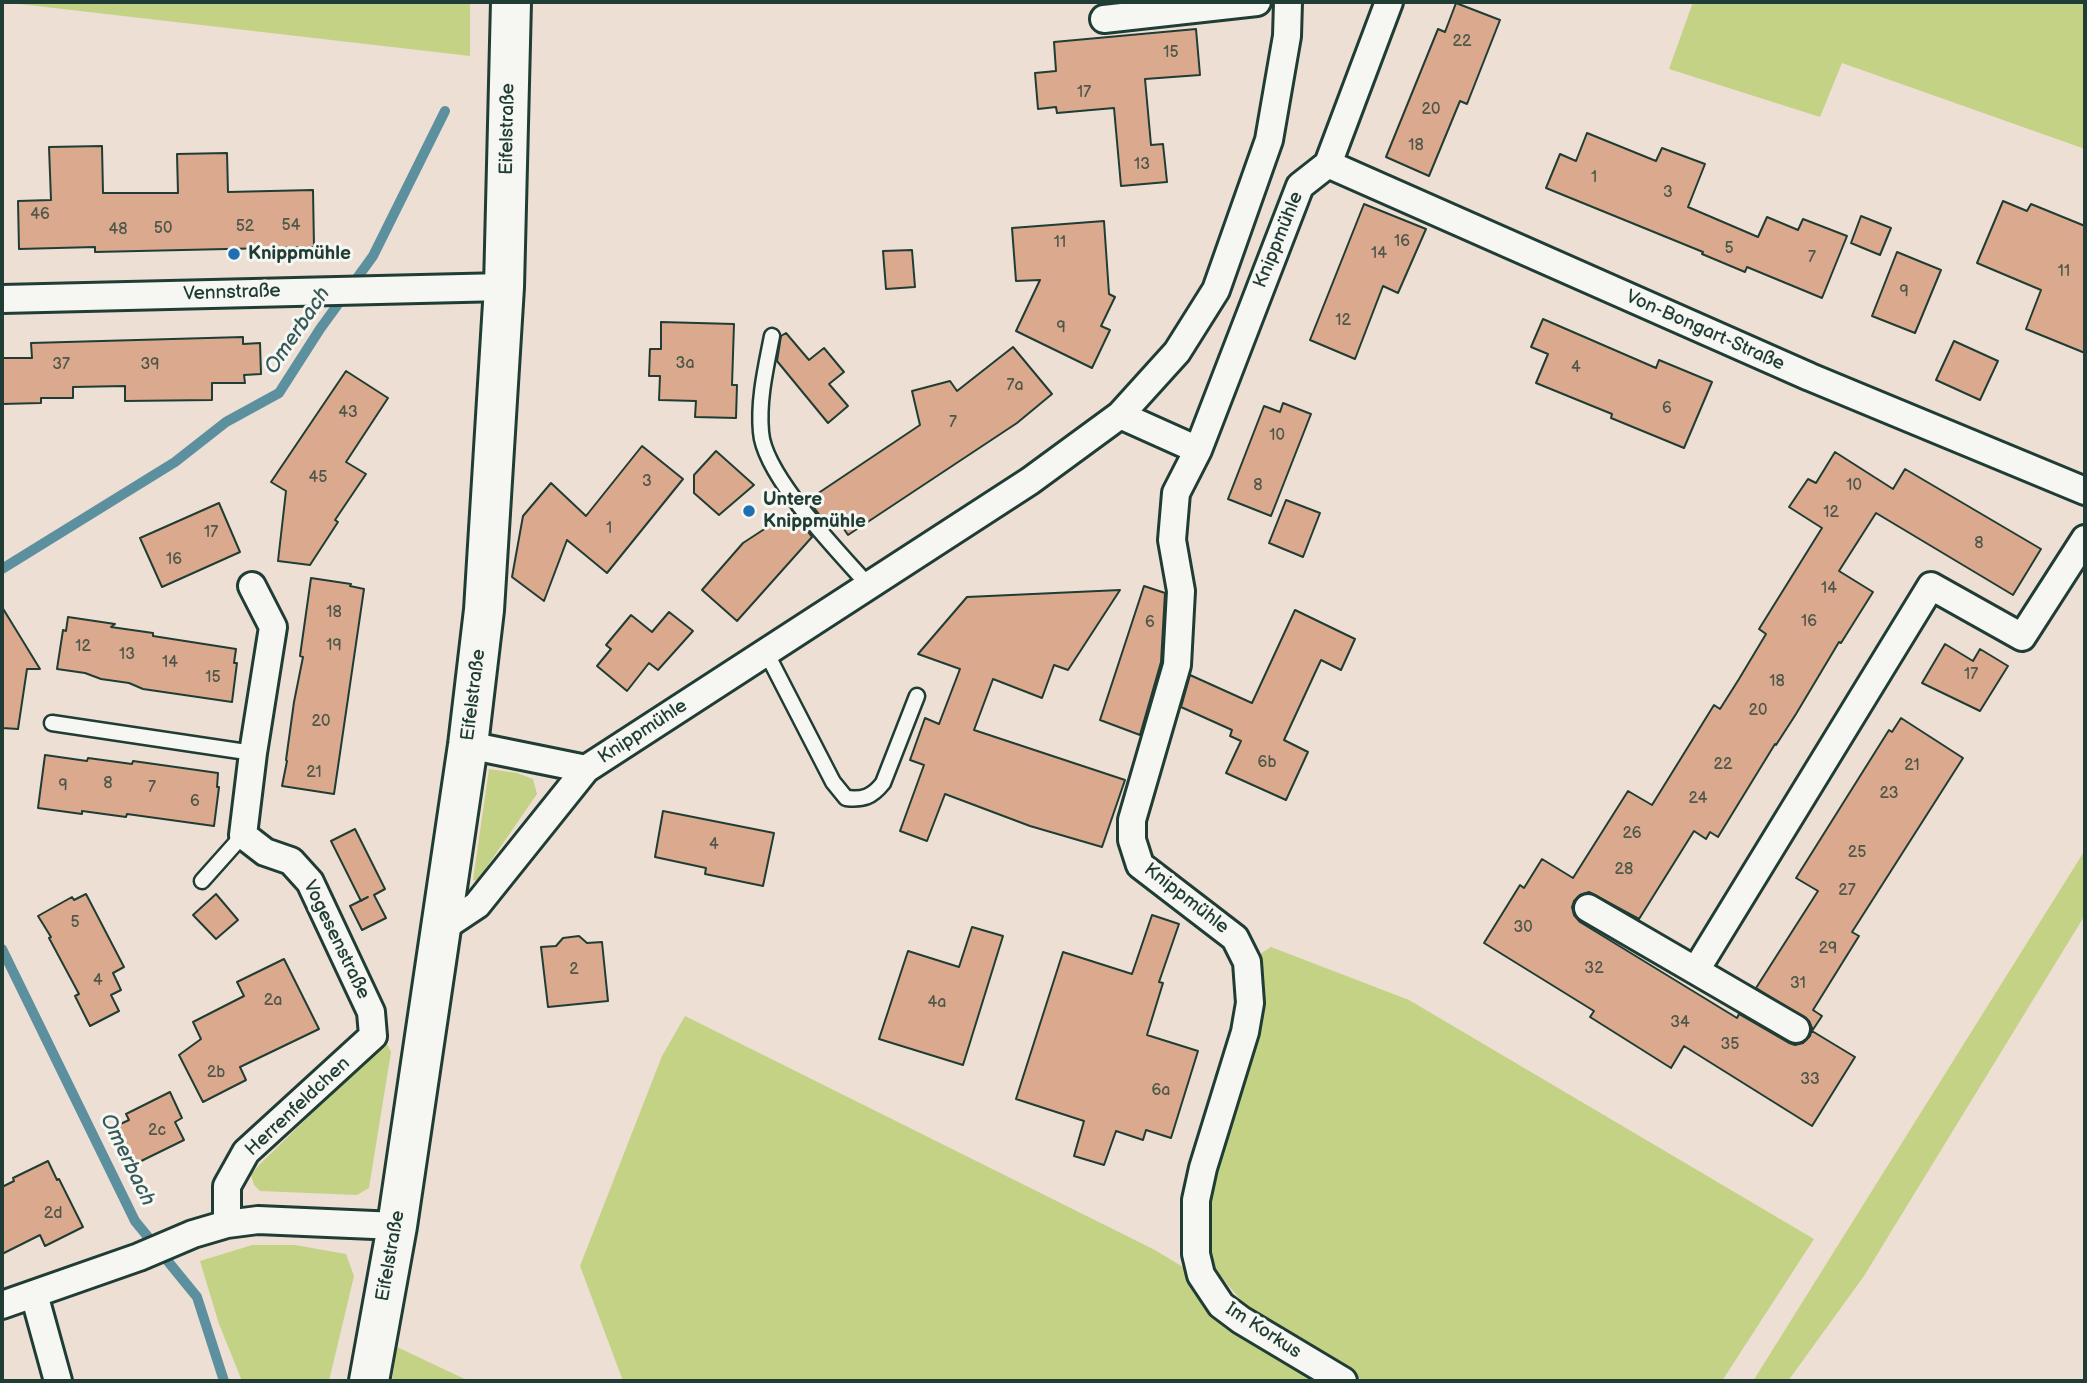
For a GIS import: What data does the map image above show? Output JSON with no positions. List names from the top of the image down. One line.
{"streets":{"main road":["Eifelstraße"],"street":["Knippmühle","Vennstraße","Von-Bongart-Straße","Vogesenstraße","Herrenfeldchen","Im Korkus"]},"crossings":[["Eifelstraße","Knippmühle"],["Eifelstraße","Vennstraße"],["Knippmühle","Von-Bongart-Straße"],["Knippmühle","Im Korkus"],["Vogesenstraße","Herrenfeldchen"]],"water":["Omerbach"],"places":["Knippmühle","Untere Knippmühle"],"house_numbers":["22","15","17","20","18","13","1","3","46","54","52","50","48","16","11","5","14","7","11","9","12","9","3a","37","39","4","7a","6","43","7","10","45","3","8","10","12","1","17","8","16","14","18","16","6","19","12","13","14","17","15","18","20","20","6b","22","21","21","8","9","7","23","24","6","26","4","25","28","27","5","30","29","32","2","4","31","2a","4a","34","35","2b","33","6a","2c","2d"]}
